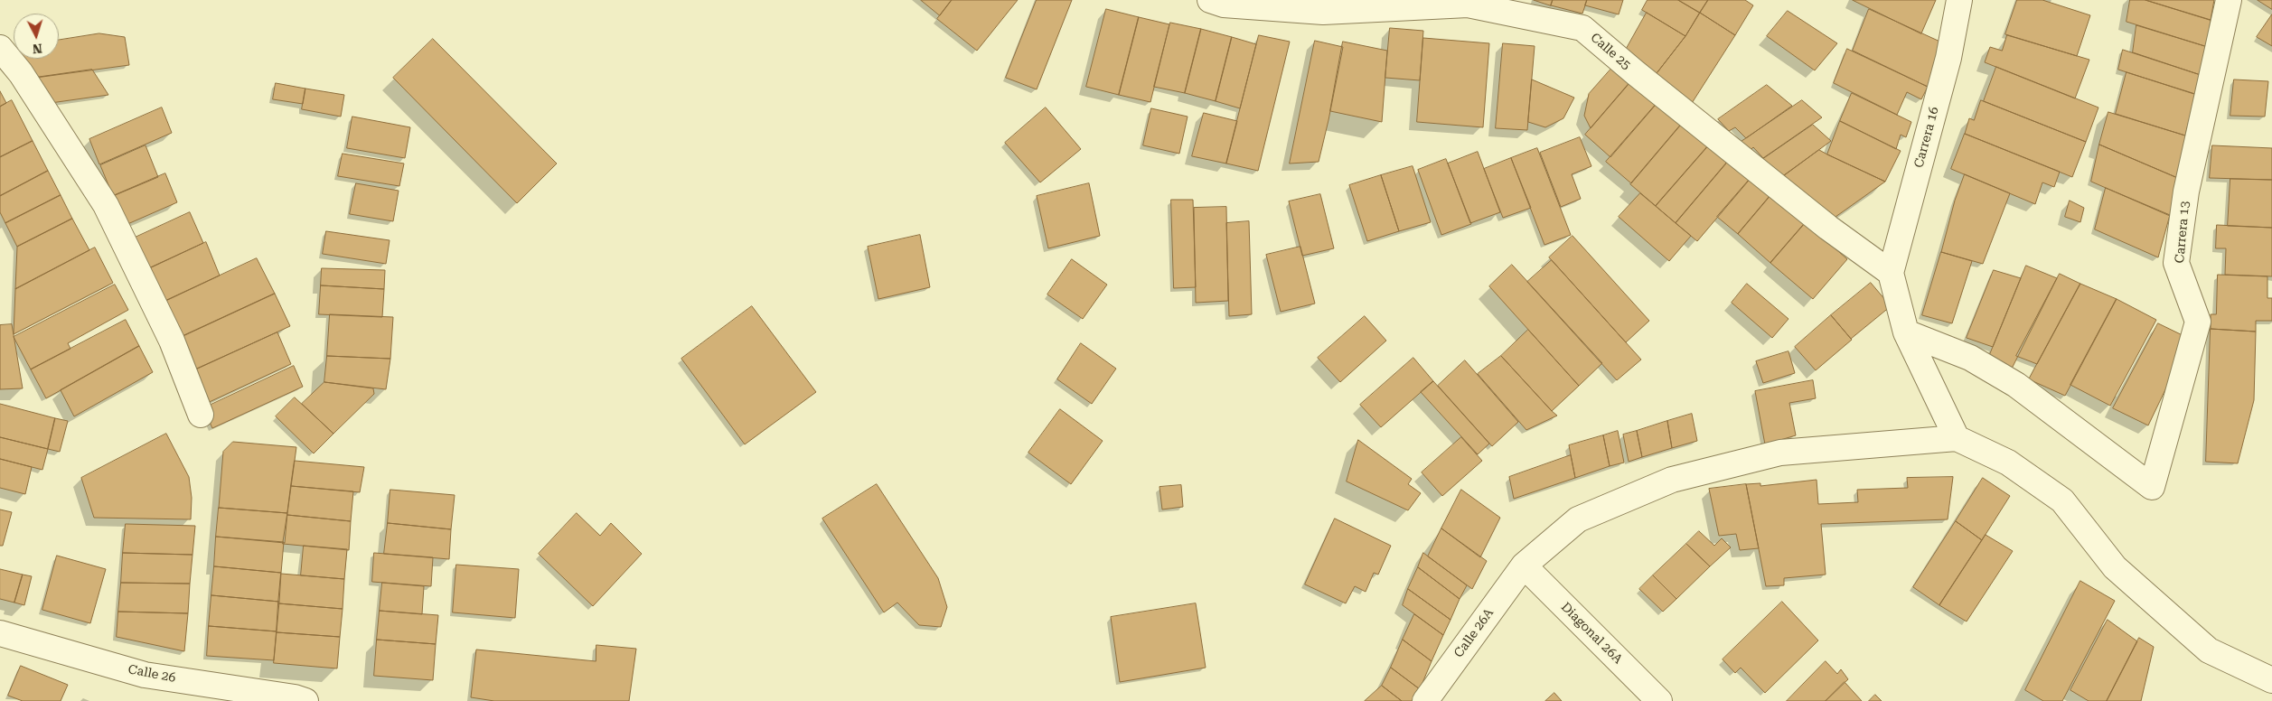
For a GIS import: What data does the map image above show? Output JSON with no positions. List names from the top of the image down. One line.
{"streets":{"street":["Calle 25","Carrera 16","Carrera 13","Calle 26A","Diagonal 26A","Calle 26"]},"crossings":[["Calle 25","Carrera 16"],["Calle 26A","Diagonal 26A"]],"north":"bottom"}
